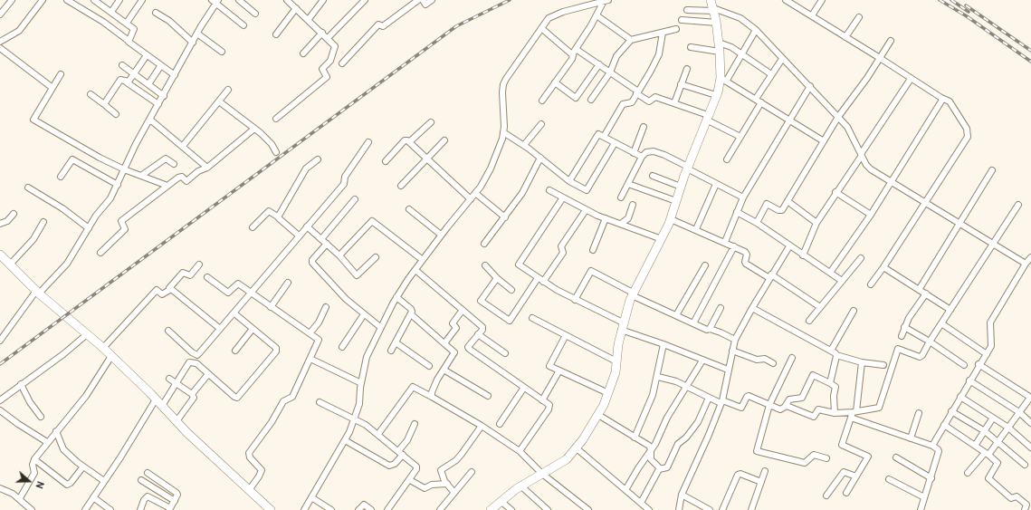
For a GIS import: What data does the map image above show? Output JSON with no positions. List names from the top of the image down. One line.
{"north":"right"}
